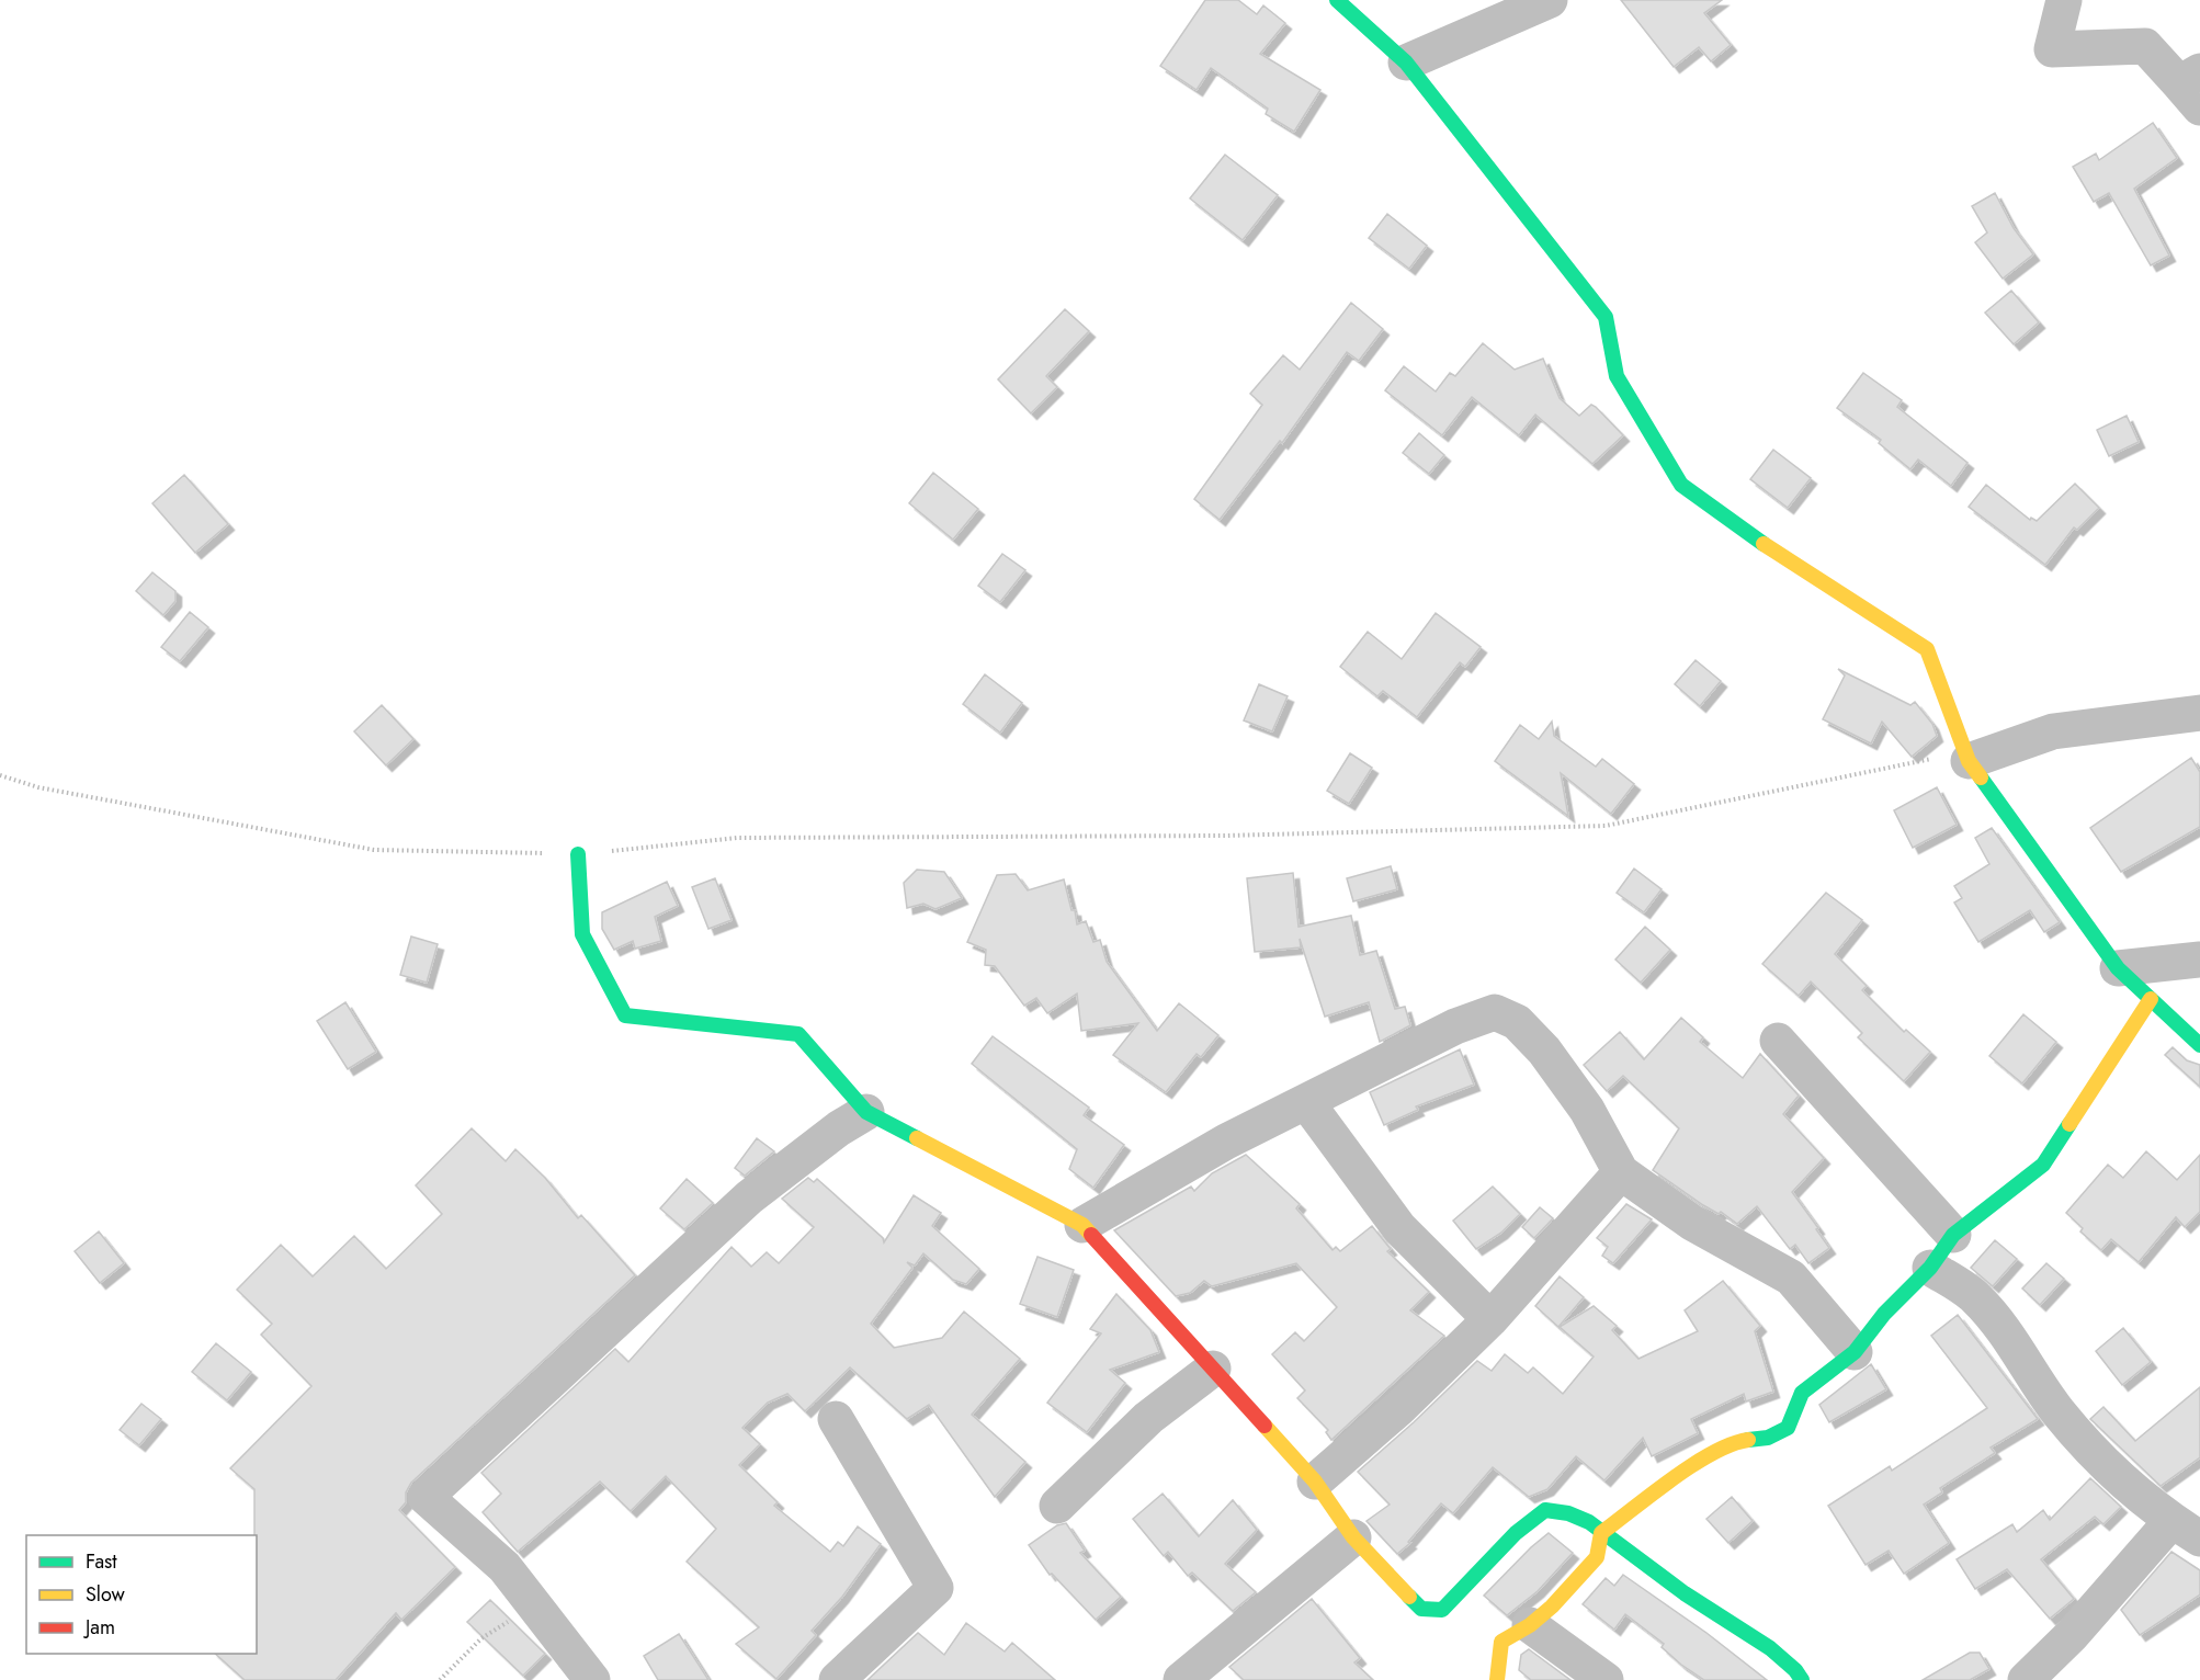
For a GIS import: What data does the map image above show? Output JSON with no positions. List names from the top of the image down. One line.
{"legend":["Fast","Slow","Jam"]}
